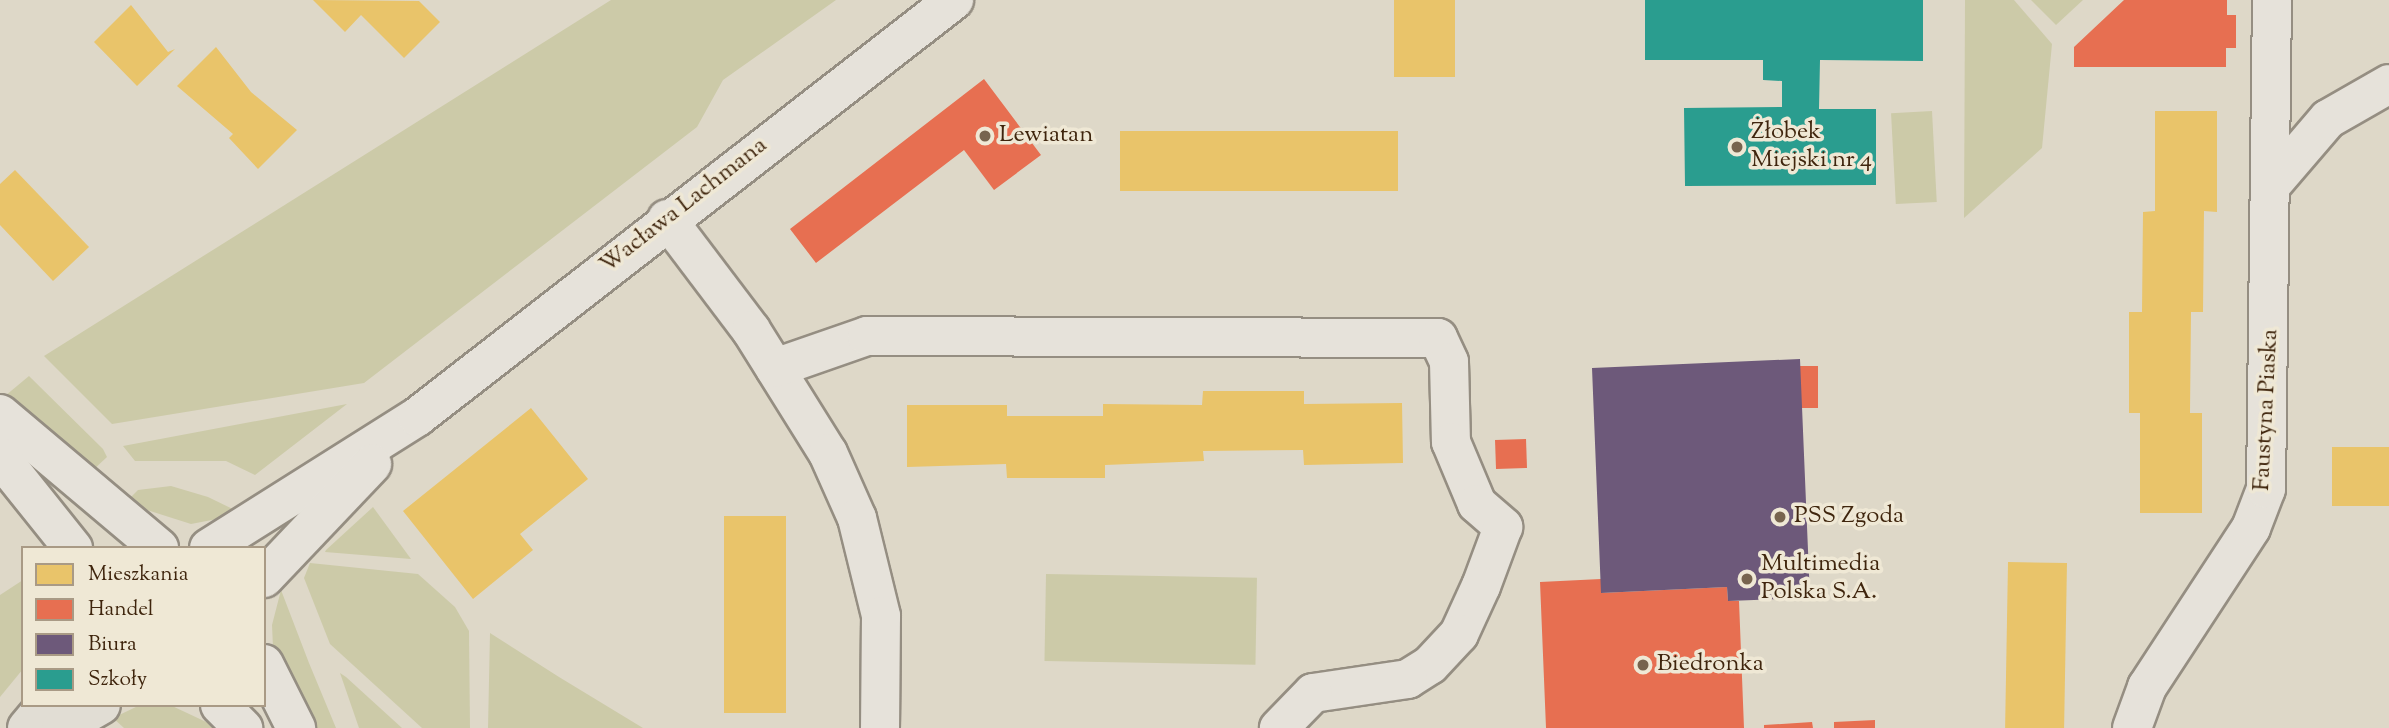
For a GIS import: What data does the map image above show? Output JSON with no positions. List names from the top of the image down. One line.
{"streets":{"street":["Wacława Lachmana","Faustyna Piaska"]},"places":["Lewiatan","Żłobek Miejski nr 4","PSS Zgoda","Multimedia Polska S.A.","Biedronka"],"legend":["Mieszkania","Handel","Biura","Szkoły"]}
